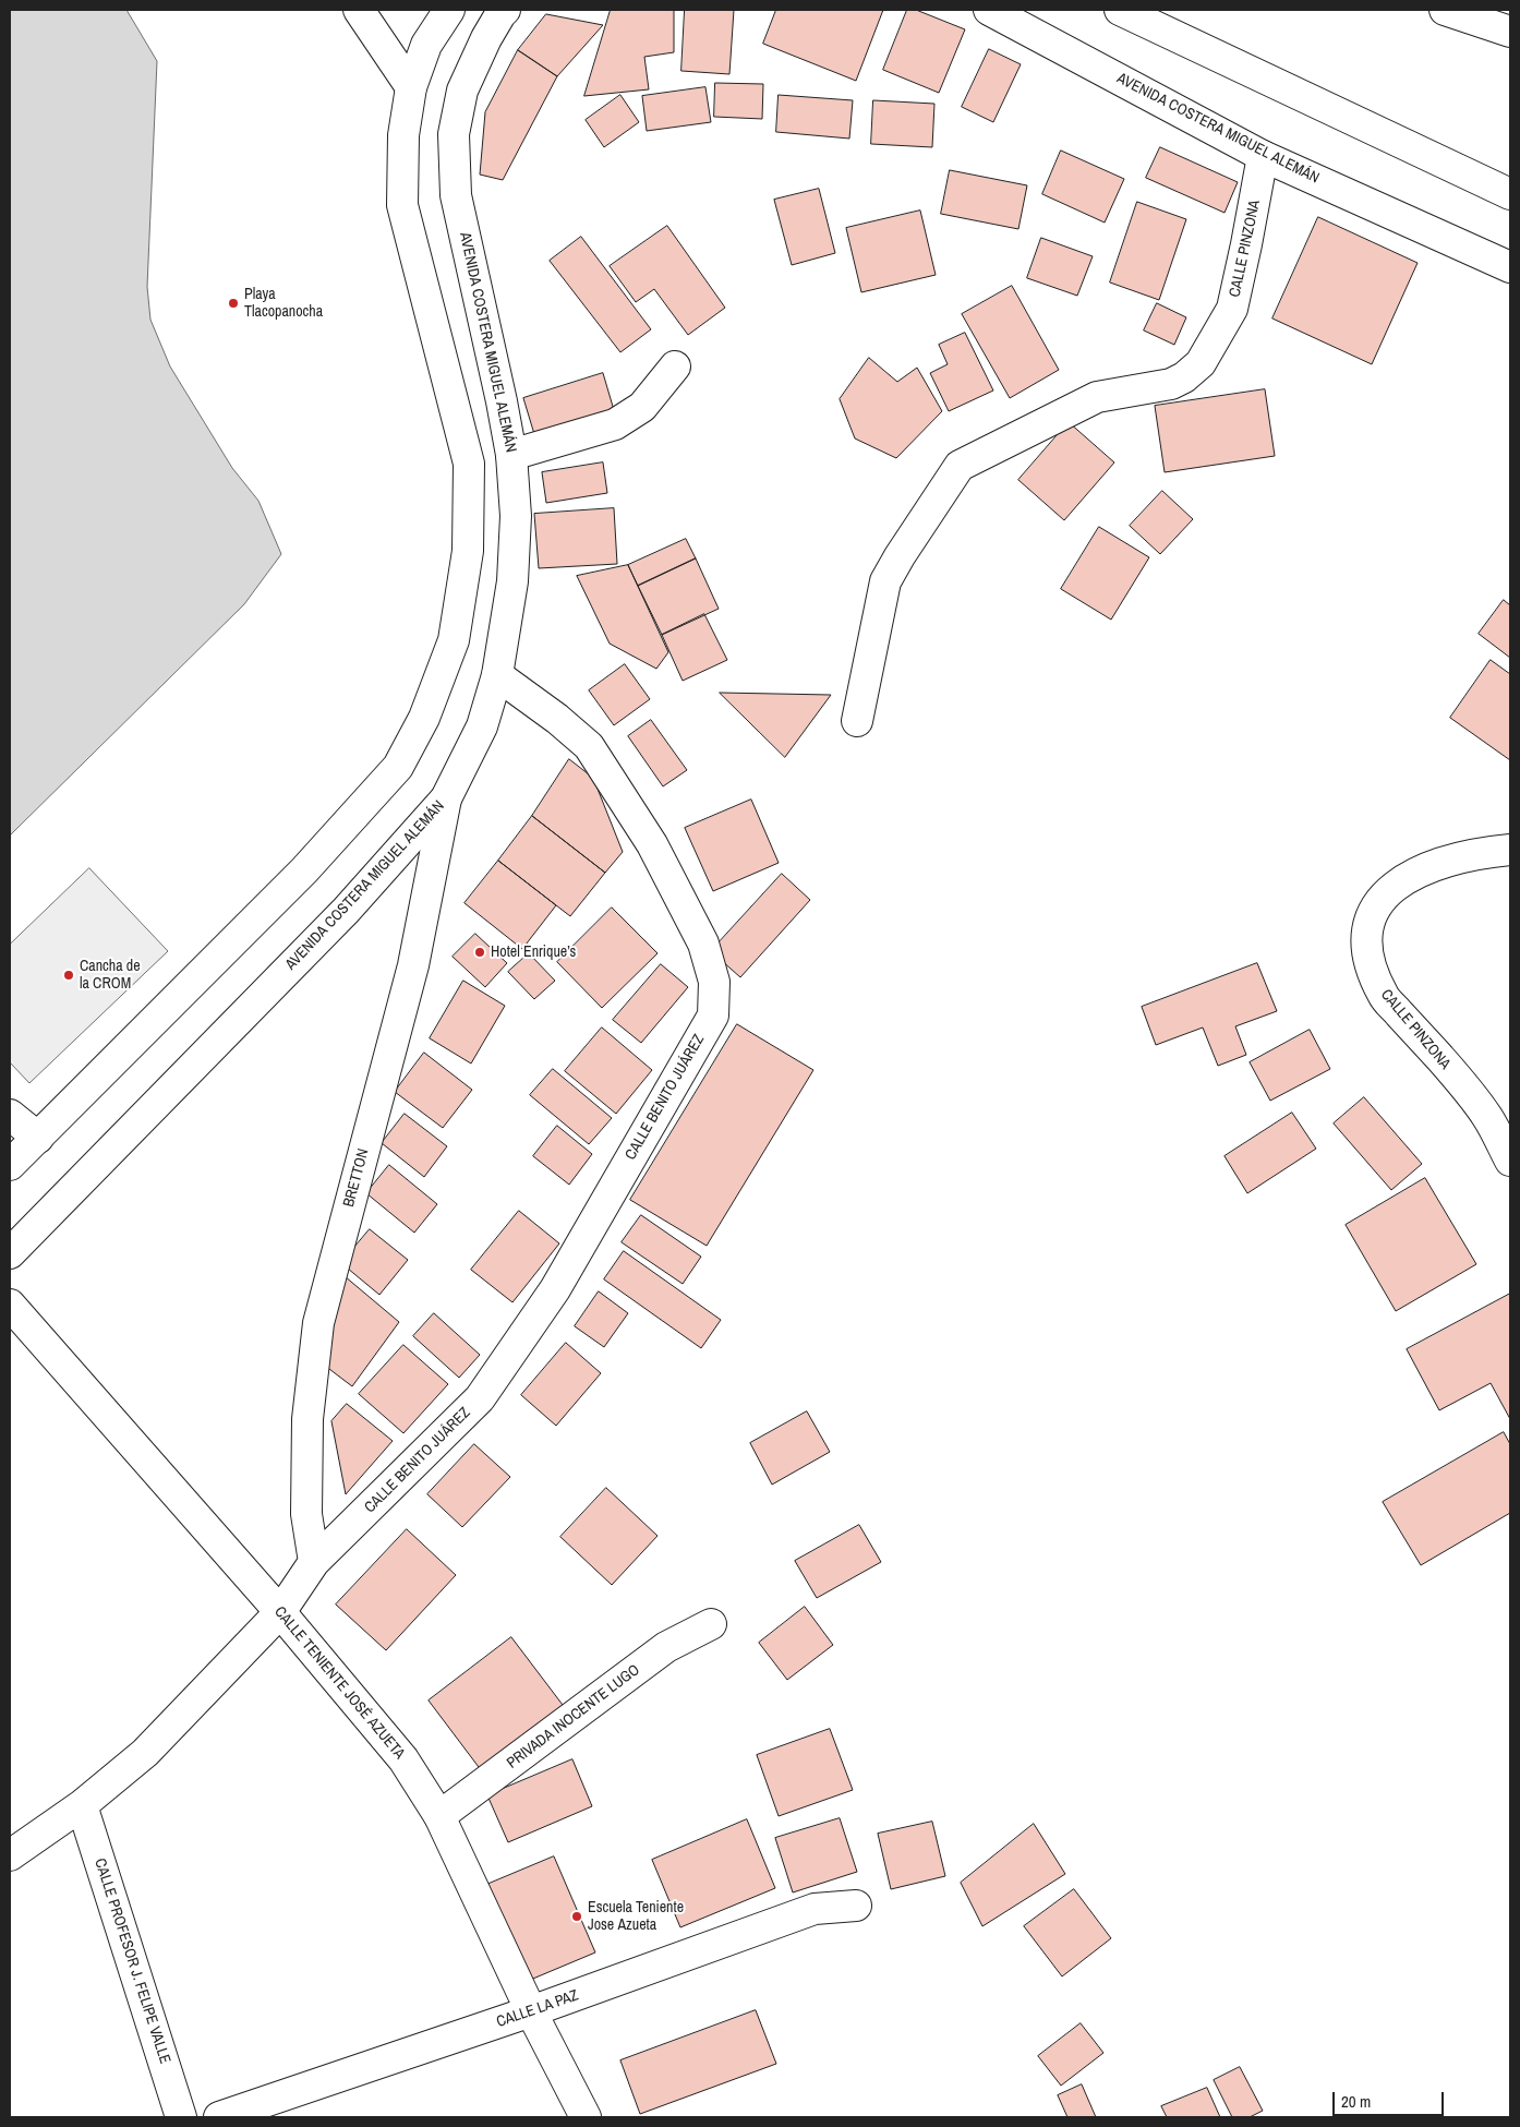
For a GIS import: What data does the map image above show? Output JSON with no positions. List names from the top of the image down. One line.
{"streets":{"street":["AVENIDA COSTERA MIGUEL ALEMÁN","CALLE PINZONA","CALLE BENITO JUÁREZ","BRETTON","CALLE TENIENTE JOSÉ AZUETA","PRIVADA INOCENTE LUGO","CALLE PROFESOR J. FELIPE VALLE","CALLE LA PAZ"]},"crossings":[["AVENIDA COSTERA MIGUEL ALEMÁN","CALLE PINZONA"],["AVENIDA COSTERA MIGUEL ALEMÁN","CALLE BENITO JUÁREZ"],["AVENIDA COSTERA MIGUEL ALEMÁN","BRETTON"],["CALLE BENITO JUÁREZ","BRETTON"],["CALLE BENITO JUÁREZ","CALLE TENIENTE JOSÉ AZUETA"],["CALLE BENITO JUÁREZ","CALLE PROFESOR J. FELIPE VALLE"],["CALLE TENIENTE JOSÉ AZUETA","PRIVADA INOCENTE LUGO"],["CALLE TENIENTE JOSÉ AZUETA","CALLE LA PAZ"]],"places":["Playa Tlacopanocha","Hotel Enrique’s","Cancha de la CROM","Escuela Teniente Jose Azueta"],"scale_bar":"20 m"}
